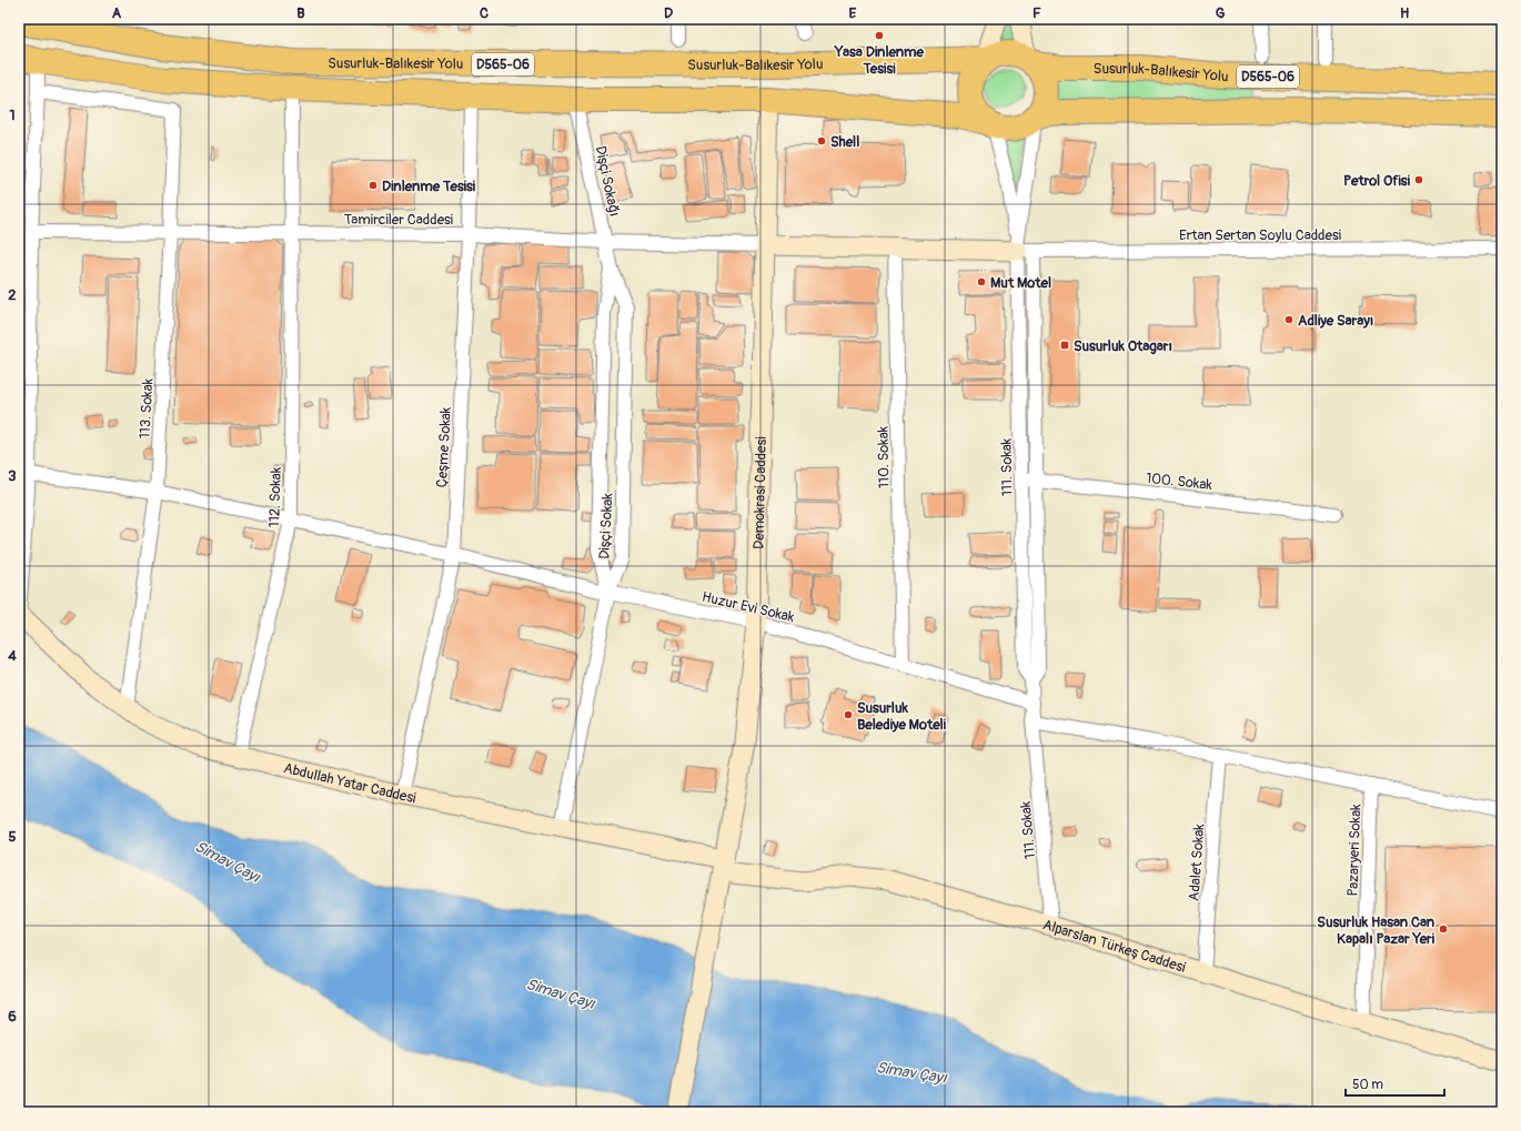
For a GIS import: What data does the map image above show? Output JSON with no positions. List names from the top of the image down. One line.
{"streets":{"highway":["Susurluk-Balıkesir Yolu","D565-06"],"street":["Dişçi Sokağı","Tamirciler Caddesi","Ertan Sertan Soylu Caddesi","113. Sokak","Çeşme Sokak","110. Sokak","111. Sokak","100. Sokak","Demokrasi Caddesi","112. Sokak","Dişçi Sokak","Huzur Evi Sokak","Abdullah Yatar Caddesi","Pazaryeri Sokak","Adalet Sokak","Alparslan Türkeş Caddesi"]},"crossings":[["Susurluk-Balıkesir Yolu","Dişçi Sokağı"],["Susurluk-Balıkesir Yolu","Çeşme Sokak"],["Susurluk-Balıkesir Yolu","Demokrasi Caddesi"],["Susurluk-Balıkesir Yolu","112. Sokak"],["Dişçi Sokağı","Tamirciler Caddesi"],["Dişçi Sokağı","Dişçi Sokak"],["Tamirciler Caddesi","113. Sokak"],["Tamirciler Caddesi","Çeşme Sokak"],["Tamirciler Caddesi","Demokrasi Caddesi"],["Tamirciler Caddesi","112. Sokak"],["Ertan Sertan Soylu Caddesi","111. Sokak"],["113. Sokak","Huzur Evi Sokak"],["113. Sokak","Abdullah Yatar Caddesi"],["Çeşme Sokak","Huzur Evi Sokak"],["Çeşme Sokak","Abdullah Yatar Caddesi"],["110. Sokak","Huzur Evi Sokak"],["111. Sokak","100. Sokak"],["111. Sokak","Huzur Evi Sokak"],["111. Sokak","Alparslan Türkeş Caddesi"],["Demokrasi Caddesi","Huzur Evi Sokak"],["Demokrasi Caddesi","Abdullah Yatar Caddesi"],["Demokrasi Caddesi","Alparslan Türkeş Caddesi"],["112. Sokak","Huzur Evi Sokak"],["112. Sokak","Abdullah Yatar Caddesi"],["Dişçi Sokak","Huzur Evi Sokak"],["Abdullah Yatar Caddesi","Alparslan Türkeş Caddesi"],["Pazaryeri Sokak","Alparslan Türkeş Caddesi"],["Adalet Sokak","Alparslan Türkeş Caddesi"]],"water":["Simav Çayı"],"places":{"other":["Yasa Dinlenme Tesisi","Shell","Petrol Ofisi","Dinlenme Tesisi","Mut Motel","Adliye Sarayı","Susurluk Belediye Moteli","Susurluk Hasan Can Kapalı Pazar Yeri"],"transit":["Susurluk Otagarı"]},"scale_bar":"50 m","grid":{"columns":["A","B","C","D","E","F","G","H"],"rows":["1","2","3","4","5","6"]}}
